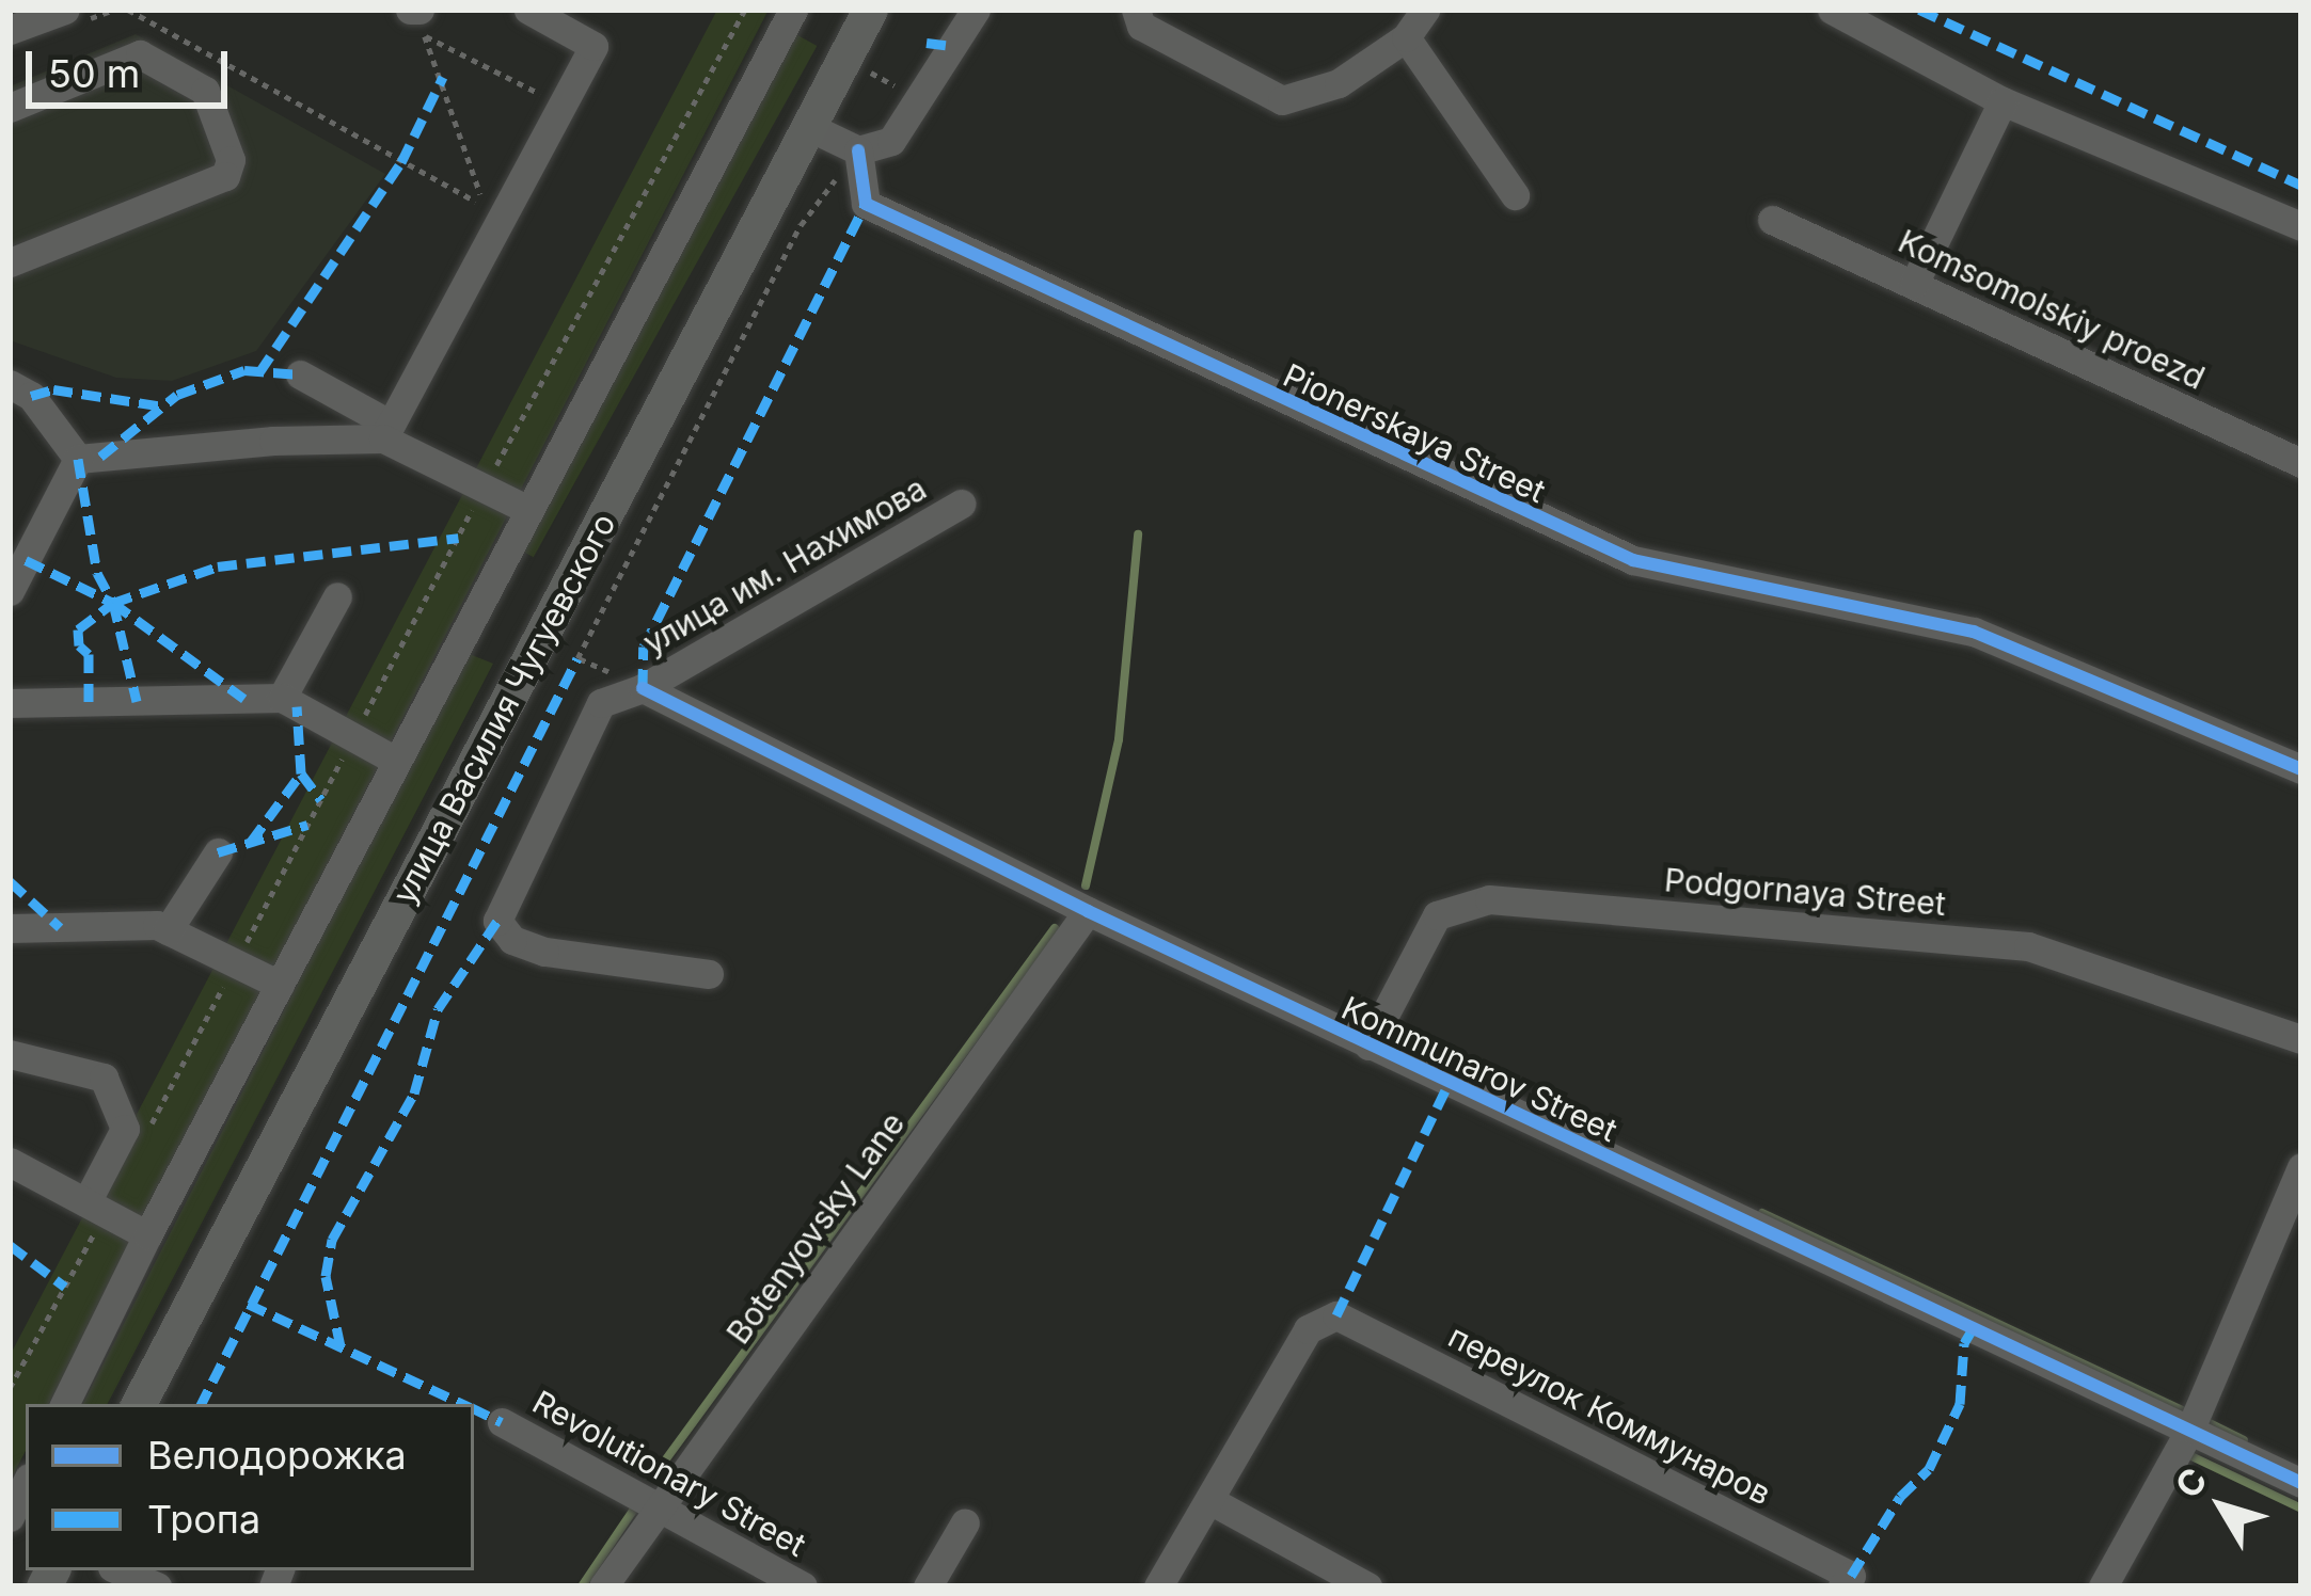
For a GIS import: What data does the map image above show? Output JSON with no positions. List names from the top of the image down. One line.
{"streets":{"main road":["улица Василия Чугуевского"],"street":["Komsomolskiy proezd","Pionerskaya Street","улица им. Нахимова","Podgornaya Street","Kommunarov Street","Botenyovsky Lane","переулок Коммунаров","Revolutionary Street"]},"crossings":[["улица им. Нахимова","Kommunarov Street"],["Podgornaya Street","Kommunarov Street"],["Kommunarov Street","Botenyovsky Lane"],["Botenyovsky Lane","Revolutionary Street"]],"legend":["Велодорожка","Тропа"],"scale_bar":"50 m","north":"top left"}
